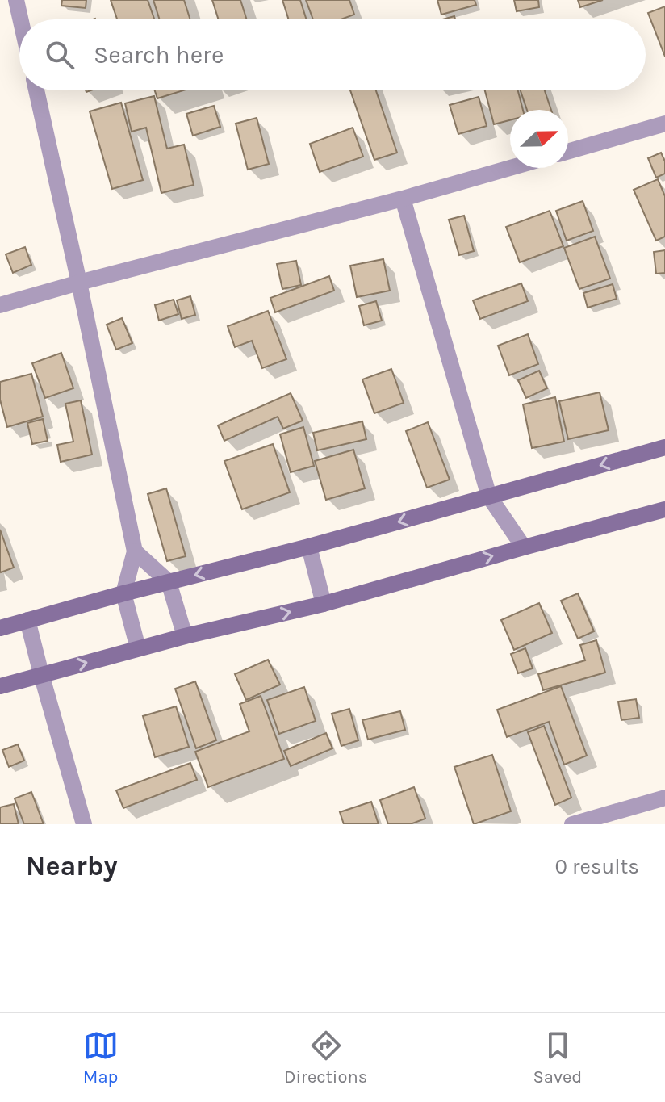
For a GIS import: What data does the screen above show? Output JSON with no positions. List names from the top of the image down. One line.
{"north":"right","page":{"search":"Search here","heading":["Nearby","0 results"],"nav":["Map","Directions","Saved"]}}
